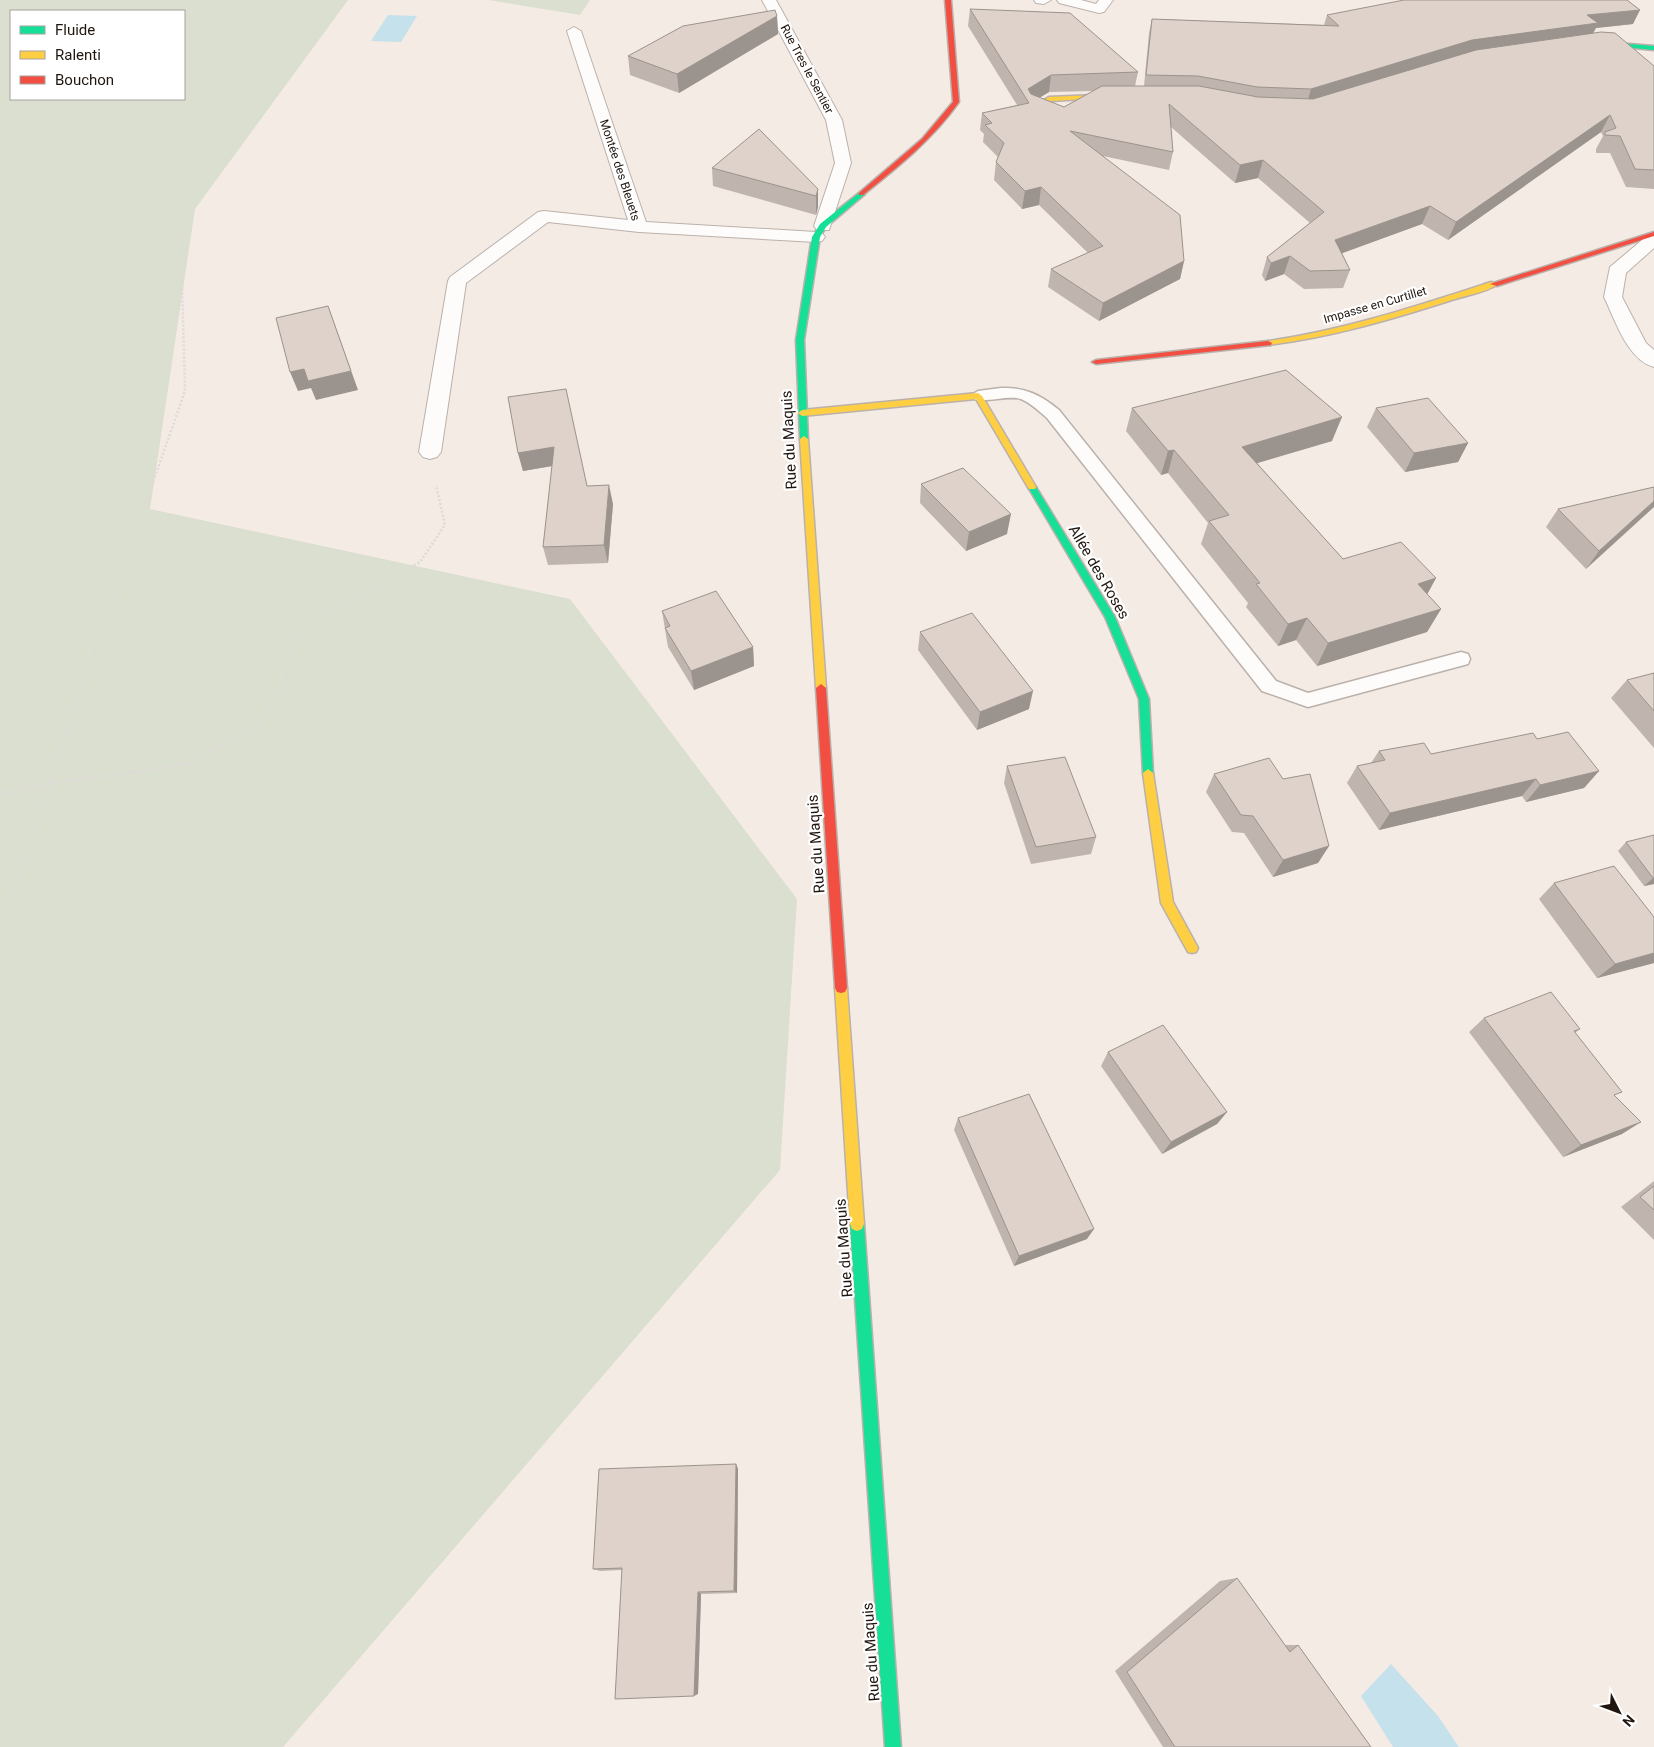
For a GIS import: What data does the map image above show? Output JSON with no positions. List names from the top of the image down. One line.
{"streets":{"street":["Rue Tres le Sentier","Montée des Bleuets","Impasse en Curtillet","Rue du Maquis","Allée des Roses"]},"crossings":[["Rue Tres le Sentier","Montée des Bleuets"],["Rue Tres le Sentier","Rue du Maquis"],["Montée des Bleuets","Rue du Maquis"]],"legend":["Fluide","Ralenti","Bouchon"],"north":"bottom right"}
